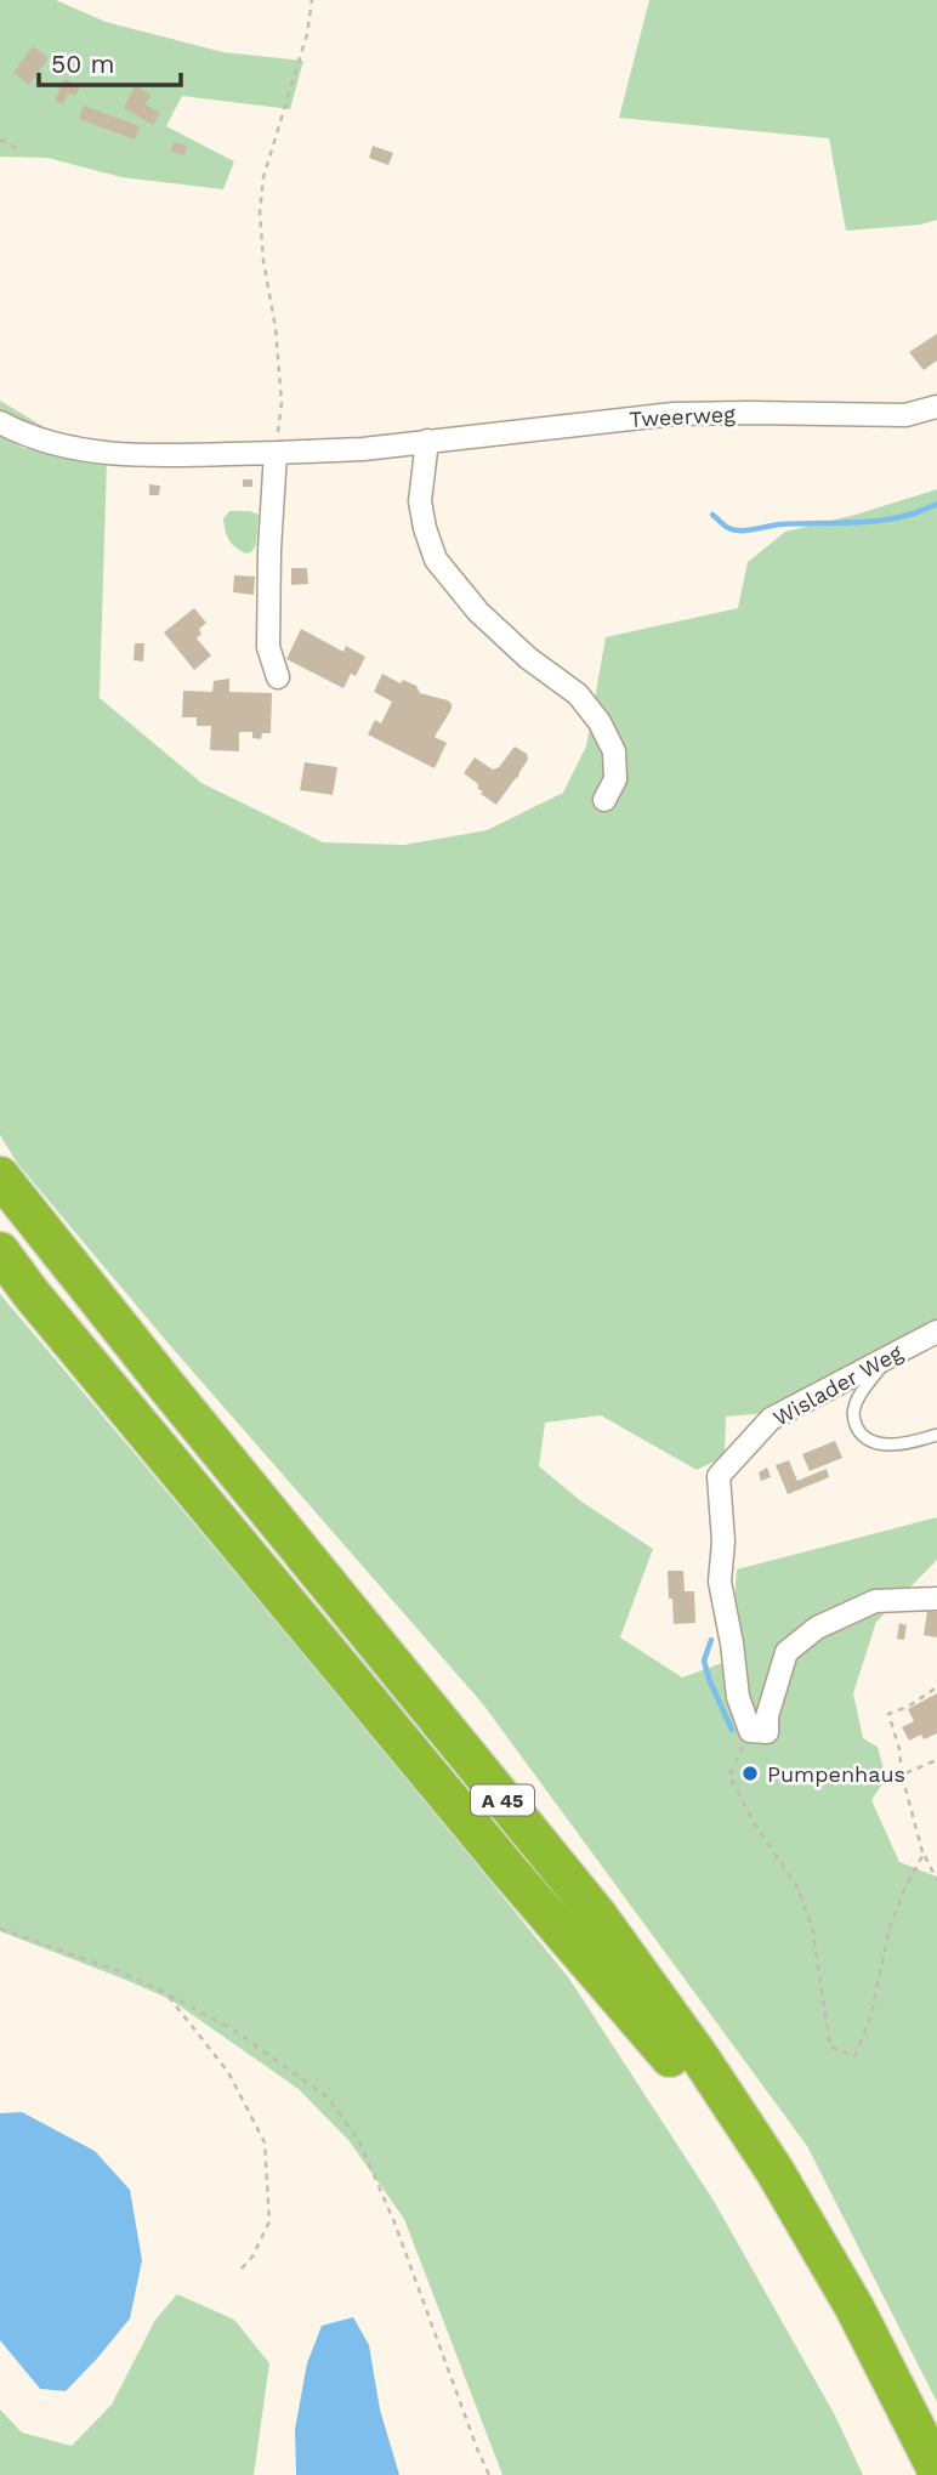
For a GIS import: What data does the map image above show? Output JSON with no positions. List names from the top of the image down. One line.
{"streets":{"highway":["A 45"],"street":["Tweerweg","Wislader Weg"]},"places":["Pumpenhaus"],"scale_bar":"50 m"}
